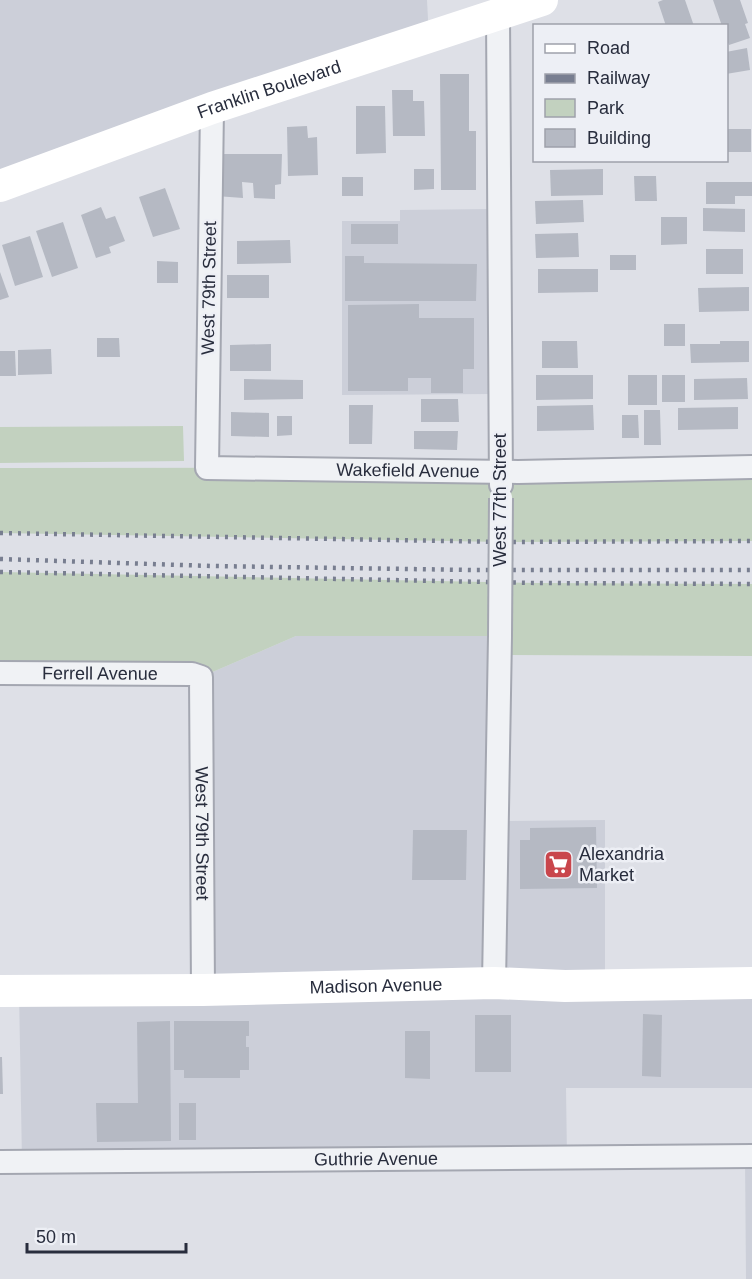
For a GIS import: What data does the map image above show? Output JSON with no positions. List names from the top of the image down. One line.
{"streets":{"street":["Franklin Boulevard","West 79th Street","Wakefield Avenue","West 77th Street","Ferrell Avenue","Madison Avenue","Guthrie Avenue"]},"crossings":[["Franklin Boulevard","West 79th Street"],["Franklin Boulevard","West 77th Street"],["West 79th Street","Wakefield Avenue"],["West 79th Street","Ferrell Avenue"],["West 79th Street","Madison Avenue"],["Wakefield Avenue","West 77th Street"],["West 77th Street","Madison Avenue"]],"places":{"supermarket":["Alexandria Market"]},"legend":["Road","Railway","Park","Building"],"scale_bar":"50 m"}
